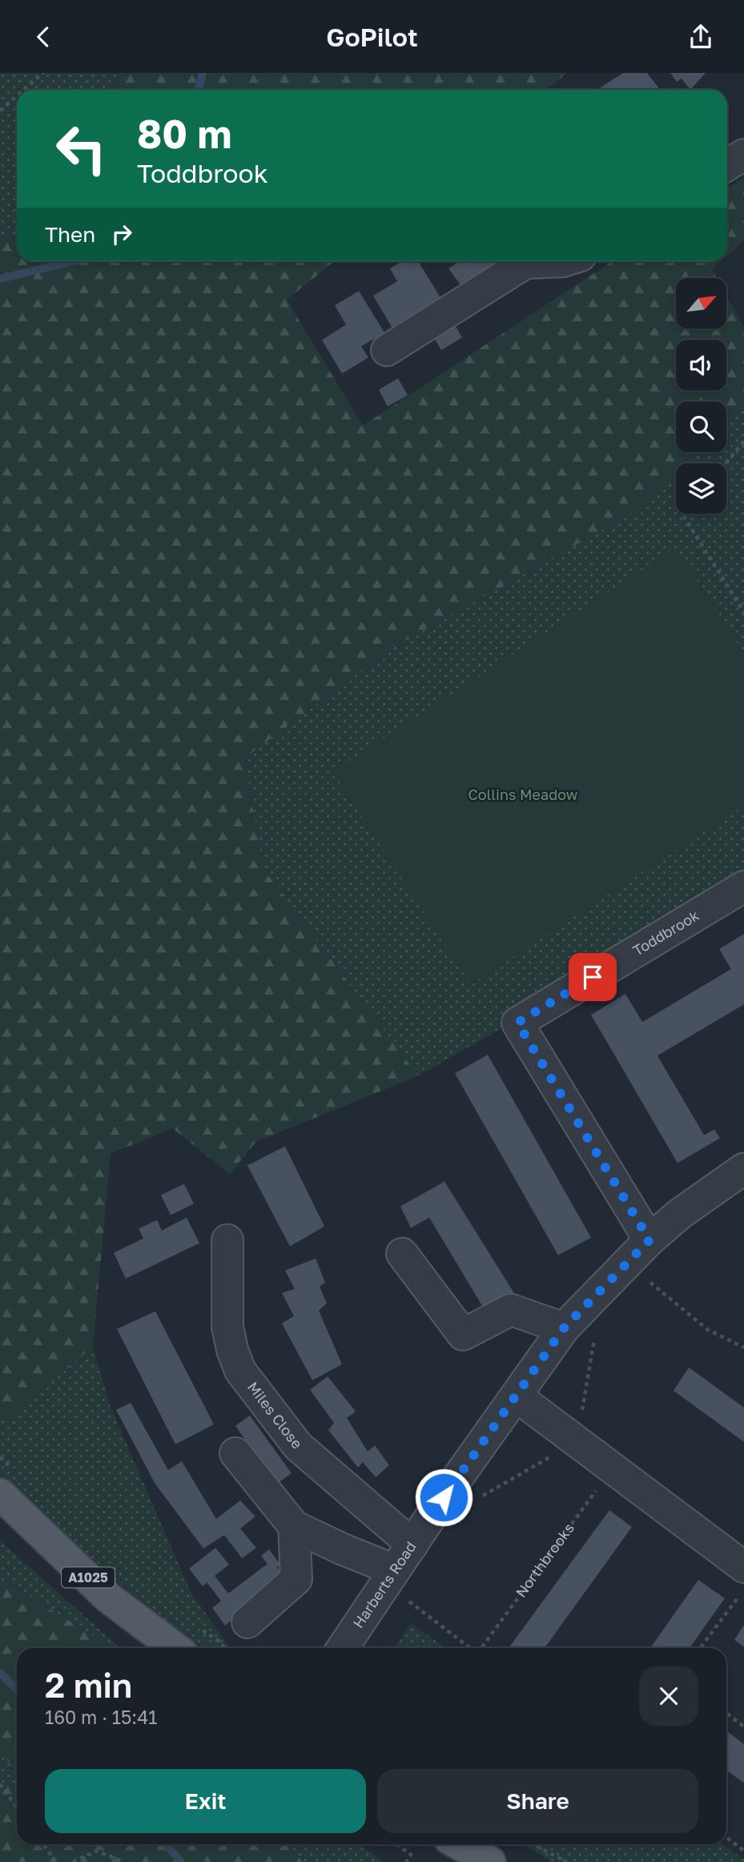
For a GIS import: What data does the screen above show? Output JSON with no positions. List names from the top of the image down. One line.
{"streets":{"main road":["A1025"],"street":["Toddbrook","Miles Close","Harberts Road"],"path":["Northbrooks"]},"crossings":[["Toddbrook","Harberts Road"],["Miles Close","Harberts Road"]],"parks":["Collins Meadow"],"north":"top right","page":{"header":"GoPilot","turn":["80 m","Toddbrook"],"then":"Then","heading":["2 min","160 m · 15:41"],"buttons":["Exit","Share"]}}
